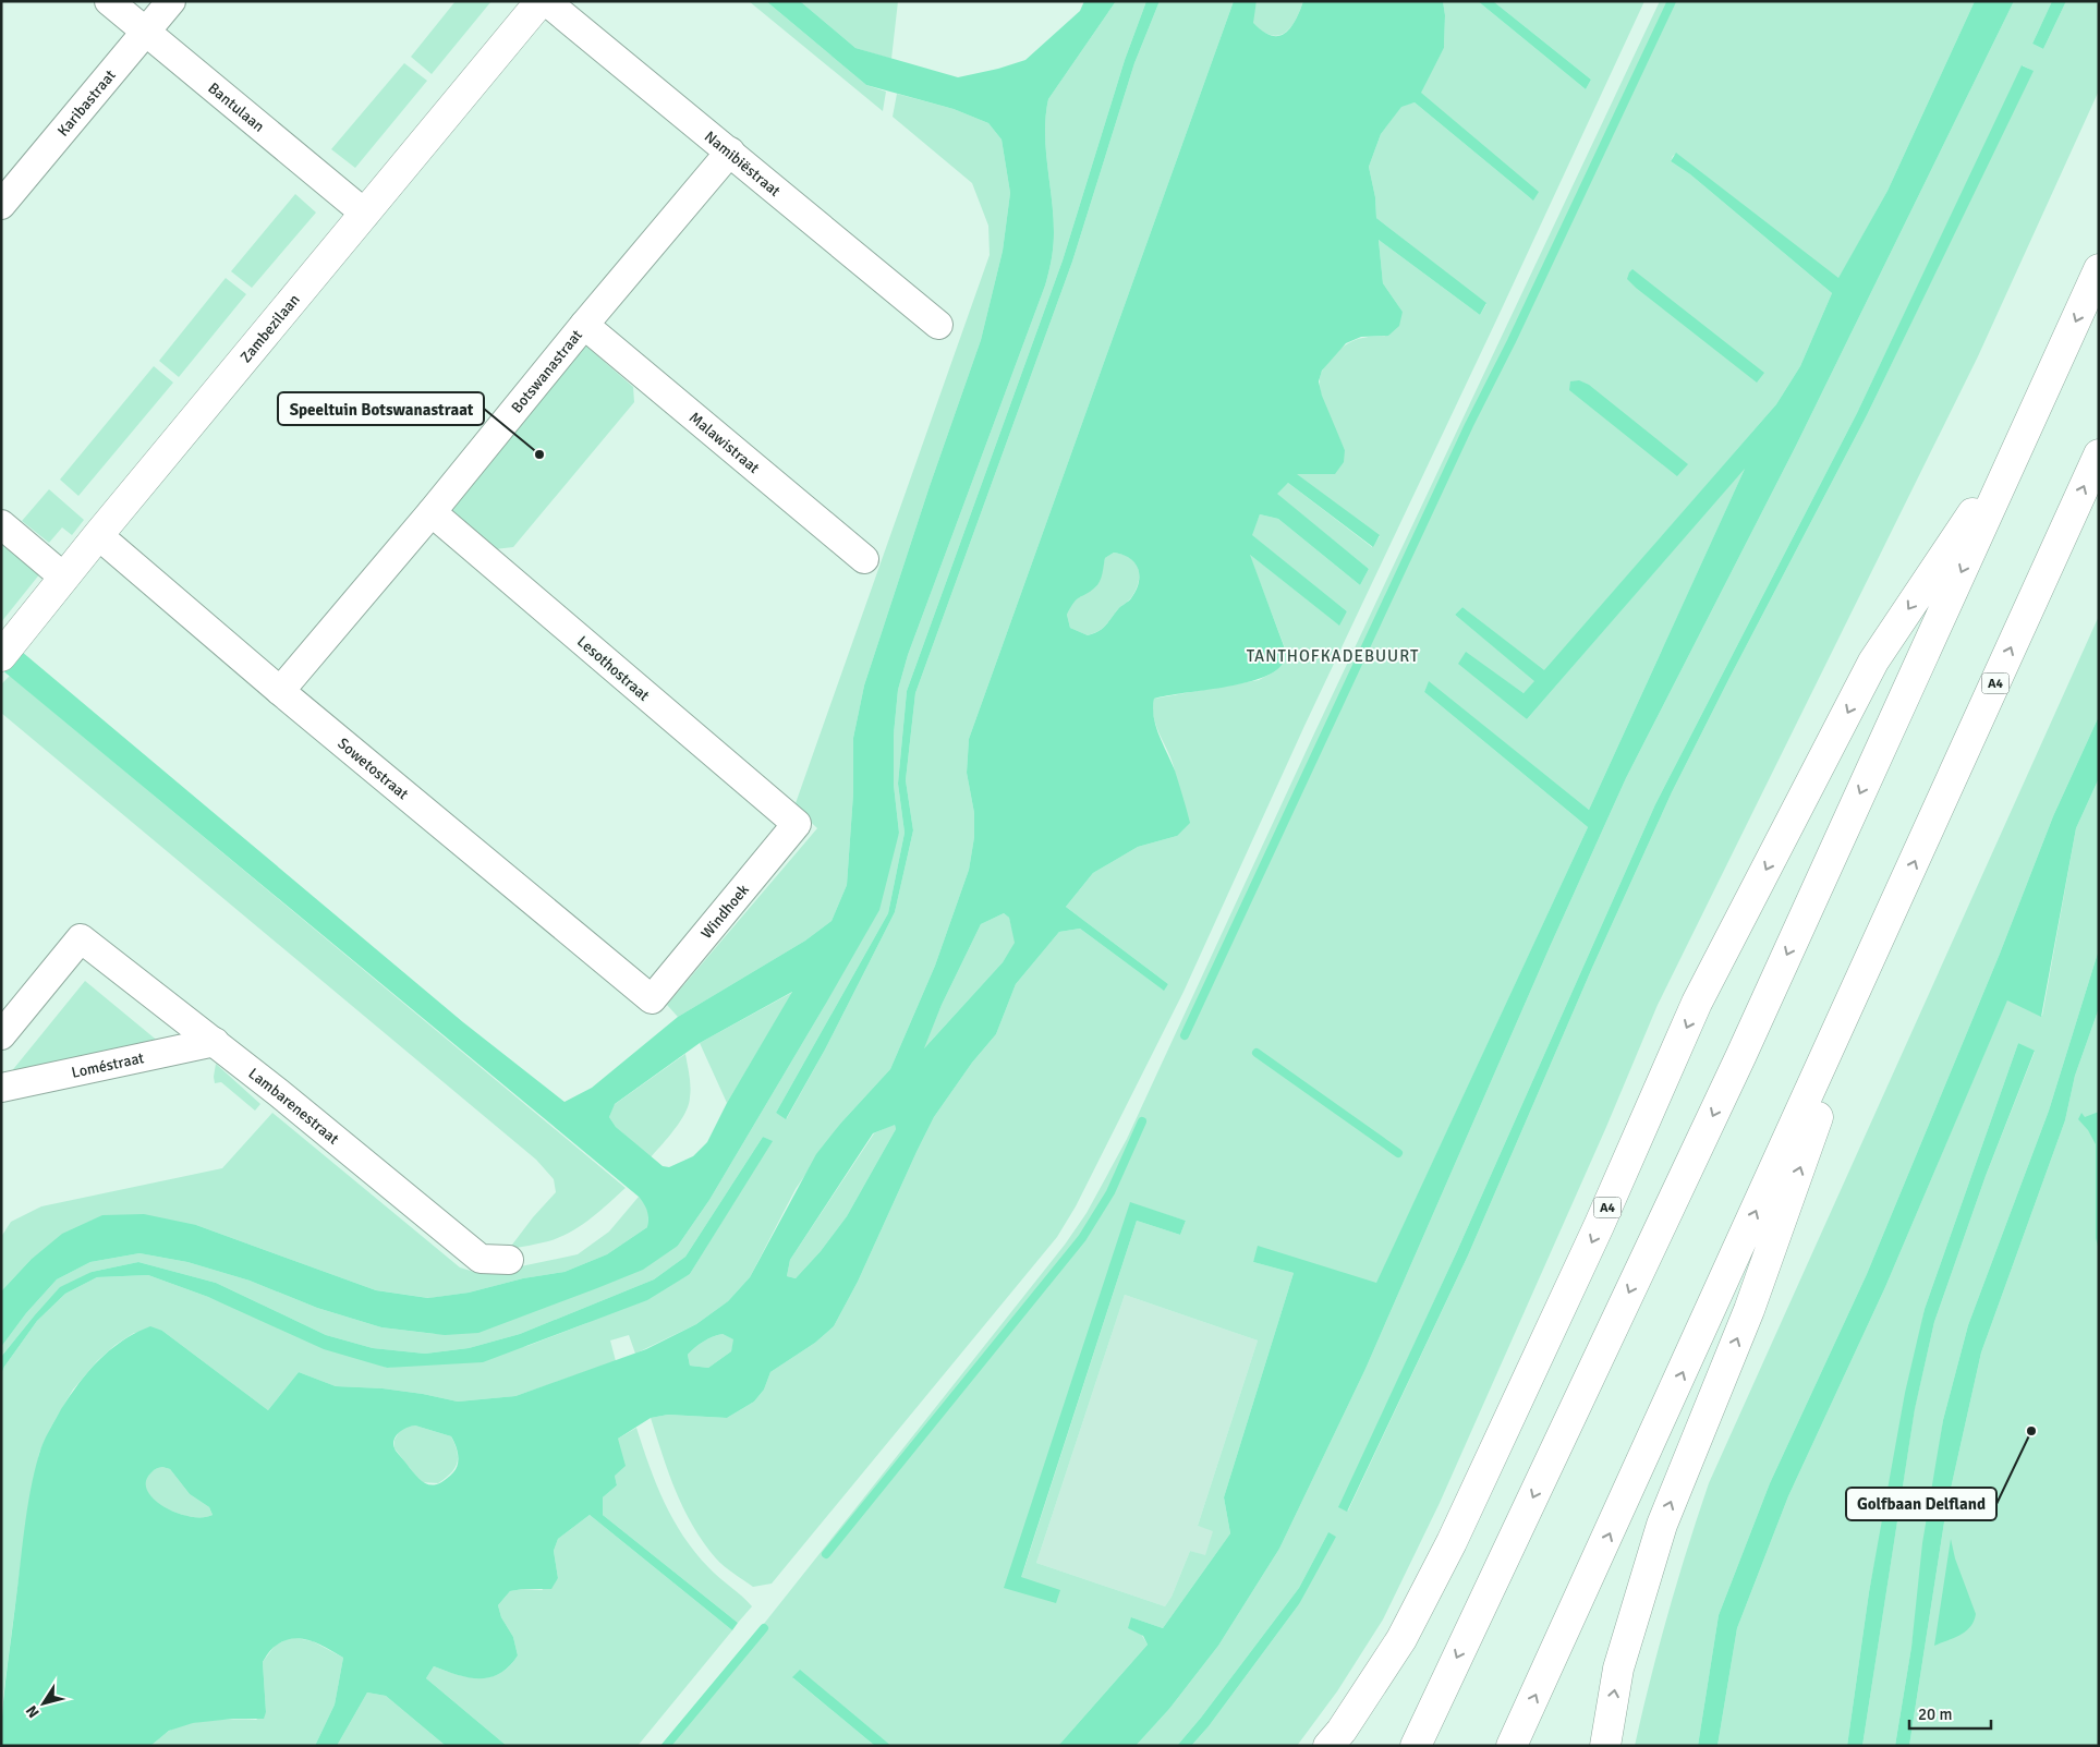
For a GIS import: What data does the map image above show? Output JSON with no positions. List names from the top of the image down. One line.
{"streets":{"main road":["Zambezilaan","A4"],"street":["Karibastraat","Bantulaan","Namibiëstraat","Botswanastraat","Malawistraat","Lesothostraat","Sowetostraat","Windhoek","Loméstraat","Lambarenestraat"]},"crossings":[["Karibastraat","Bantulaan"],["Bantulaan","Zambezilaan"],["Namibiëstraat","Botswanastraat"],["Zambezilaan","Sowetostraat"],["Botswanastraat","Malawistraat"],["Botswanastraat","Lesothostraat"],["Botswanastraat","Sowetostraat"],["Lesothostraat","Windhoek"],["Sowetostraat","Windhoek"],["Loméstraat","Lambarenestraat"]],"districts":["TANTHOFKADEBUURT"],"places":["Speeltuin Botswanastraat","Golfbaan Delfland"],"scale_bar":"20 m","north":"bottom left"}
